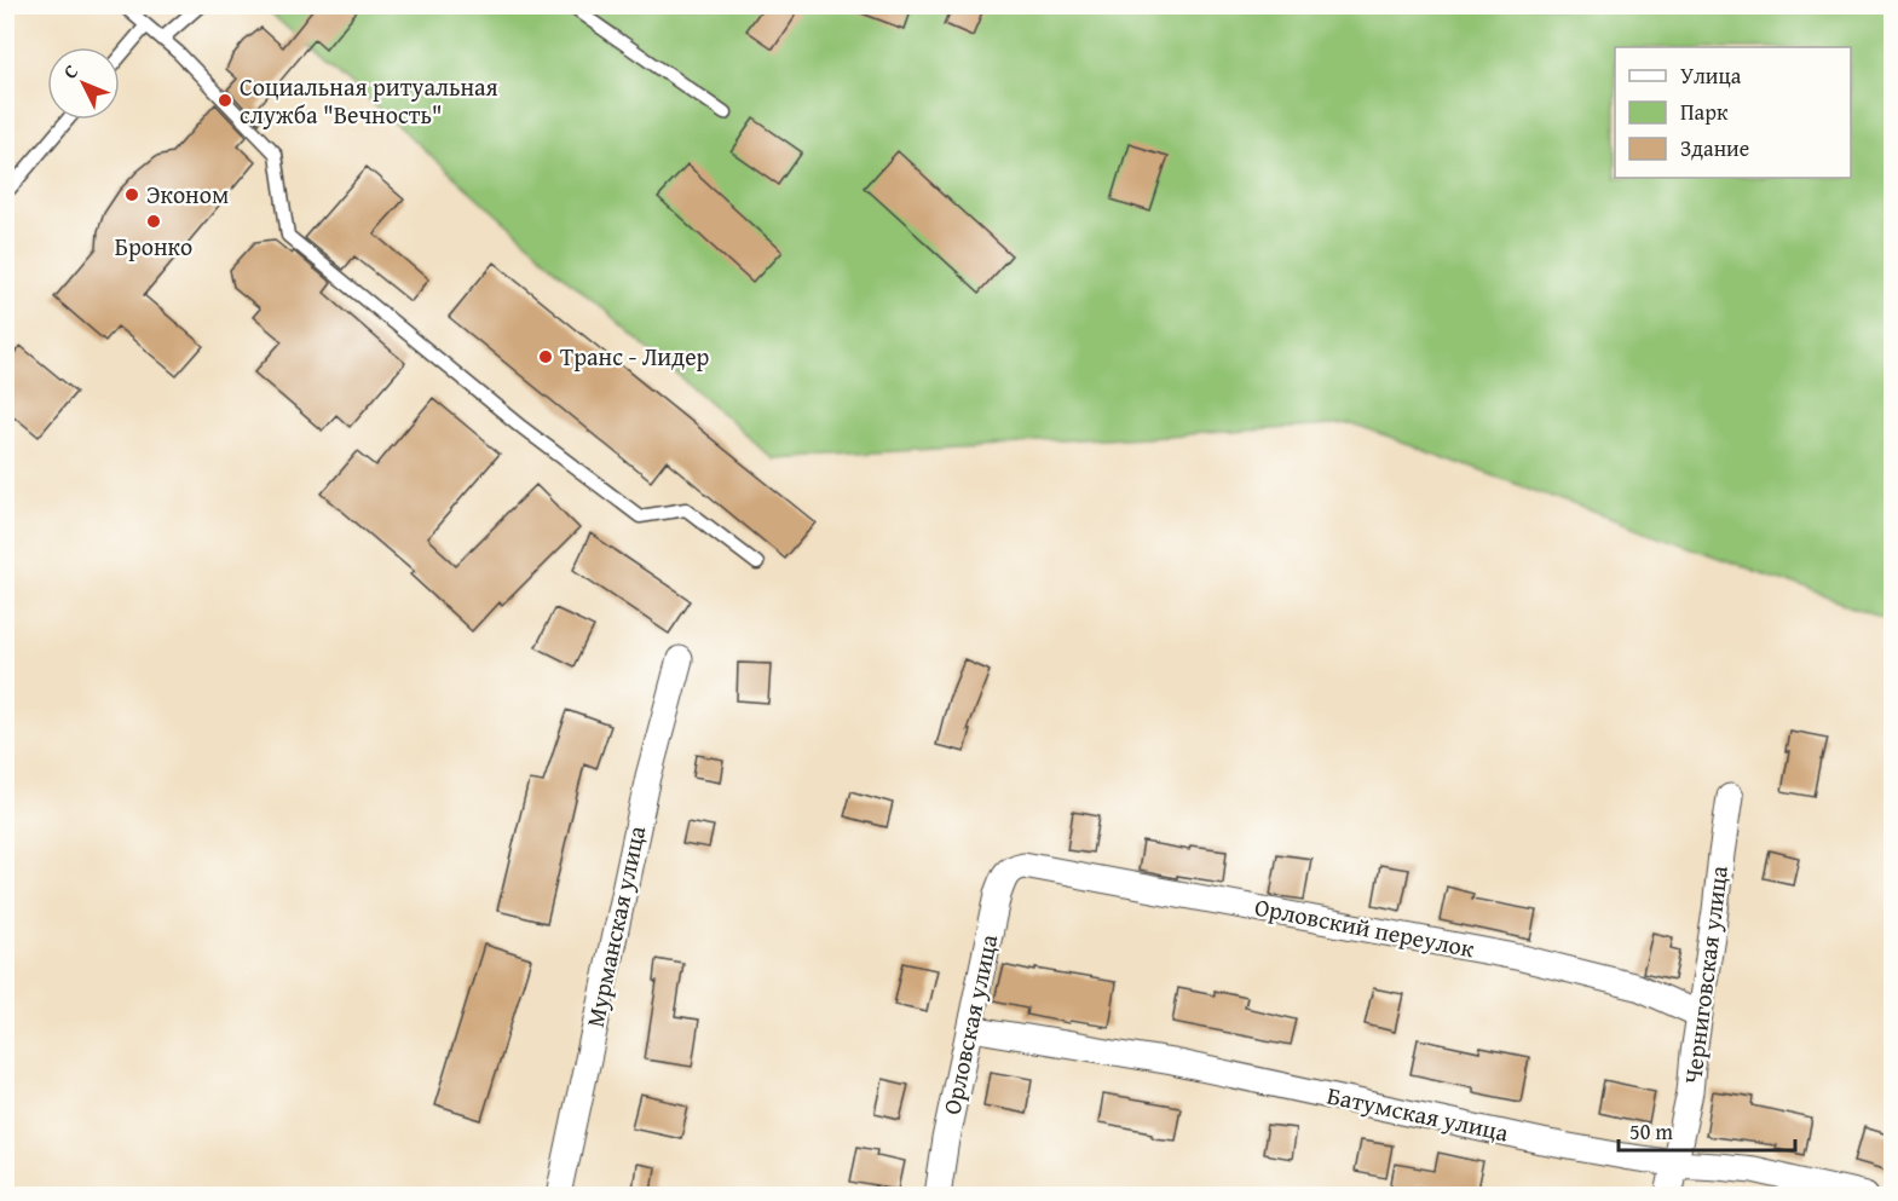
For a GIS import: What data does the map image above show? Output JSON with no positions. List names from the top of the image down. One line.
{"streets":{"street":["Мурманская улица","Орловский переулок","Черниговская улица","Орловская улица","Батумская улица"]},"crossings":[["Орловский переулок","Черниговская улица"],["Орловский переулок","Орловская улица"],["Черниговская улица","Батумская улица"],["Орловская улица","Батумская улица"]],"places":["Социальная ритуальная служба \"Вечность\"","Эконом","Бронко","Транс - Лидер"],"legend":["Улица","Парк","Здание"],"scale_bar":"50 m","north":"top left"}
